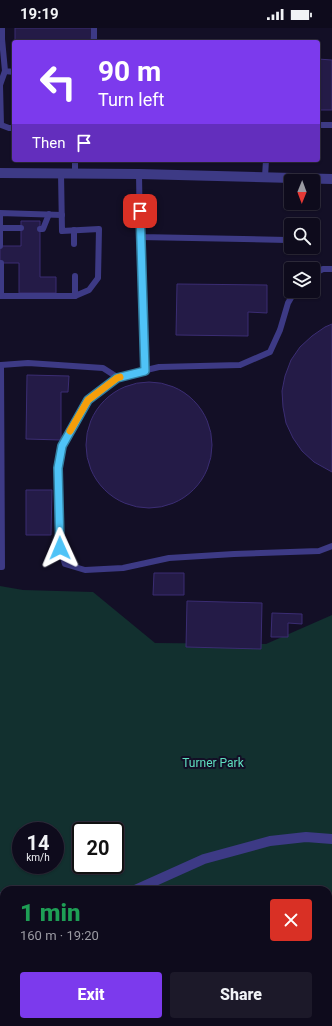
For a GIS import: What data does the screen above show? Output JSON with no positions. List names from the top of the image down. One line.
{"parks":["Turner Park"],"north":"bottom","page":{"status":"19:19","turn":["90 m","Turn left"],"then":"Then","speed":"14 km/h","limit":"20","heading":["1 min","160 m · 19:20"],"buttons":["Exit","Share"]}}
